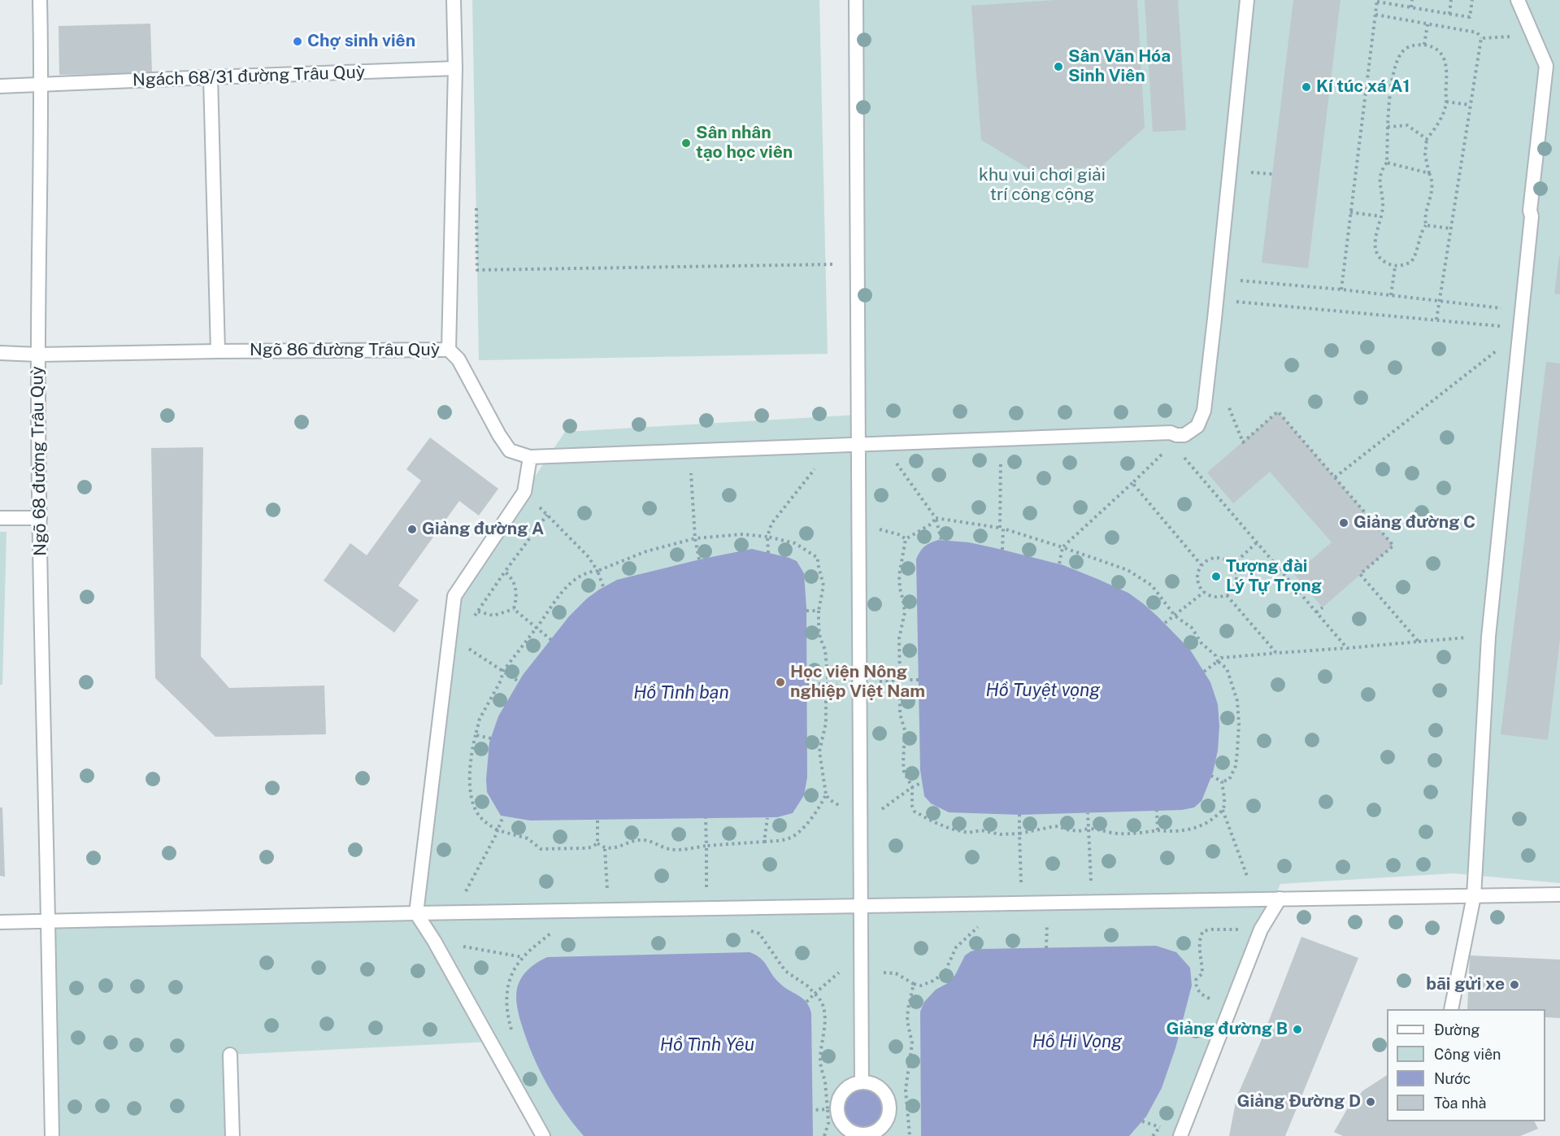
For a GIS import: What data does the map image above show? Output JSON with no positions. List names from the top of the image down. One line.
{"streets":{"street":["Ngách 68/31 đường Trâu Quỳ","Ngõ 86 đường Trâu Quỳ","Ngõ 68 đường Trâu Quỳ"]},"crossings":[["Ngách 68/31 đường Trâu Quỳ","Ngõ 86 đường Trâu Quỳ"],["Ngách 68/31 đường Trâu Quỳ","Ngõ 68 đường Trâu Quỳ"],["Ngõ 86 đường Trâu Quỳ","Ngõ 68 đường Trâu Quỳ"]],"water":["Hồ Tuyệt vọng","Hồ Tình bạn","Hồ Hi Vọng","Hồ Tình Yêu"],"parks":["khu vui chơi giải trí công cộng"],"places":["Chợ sinh viên","Sân Văn Hóa Sinh Viên","Kí túc xá A1","Sân nhân tạo học viên","Giảng đường C","Giảng đường A","Tượng đài Lý Tự Trọng","Học viện Nông nghiệp Việt Nam","bãi gửi xe","Giảng đường B","Giảng Đường D"],"legend":["Đường","Công viên","Nước","Tòa nhà"]}
